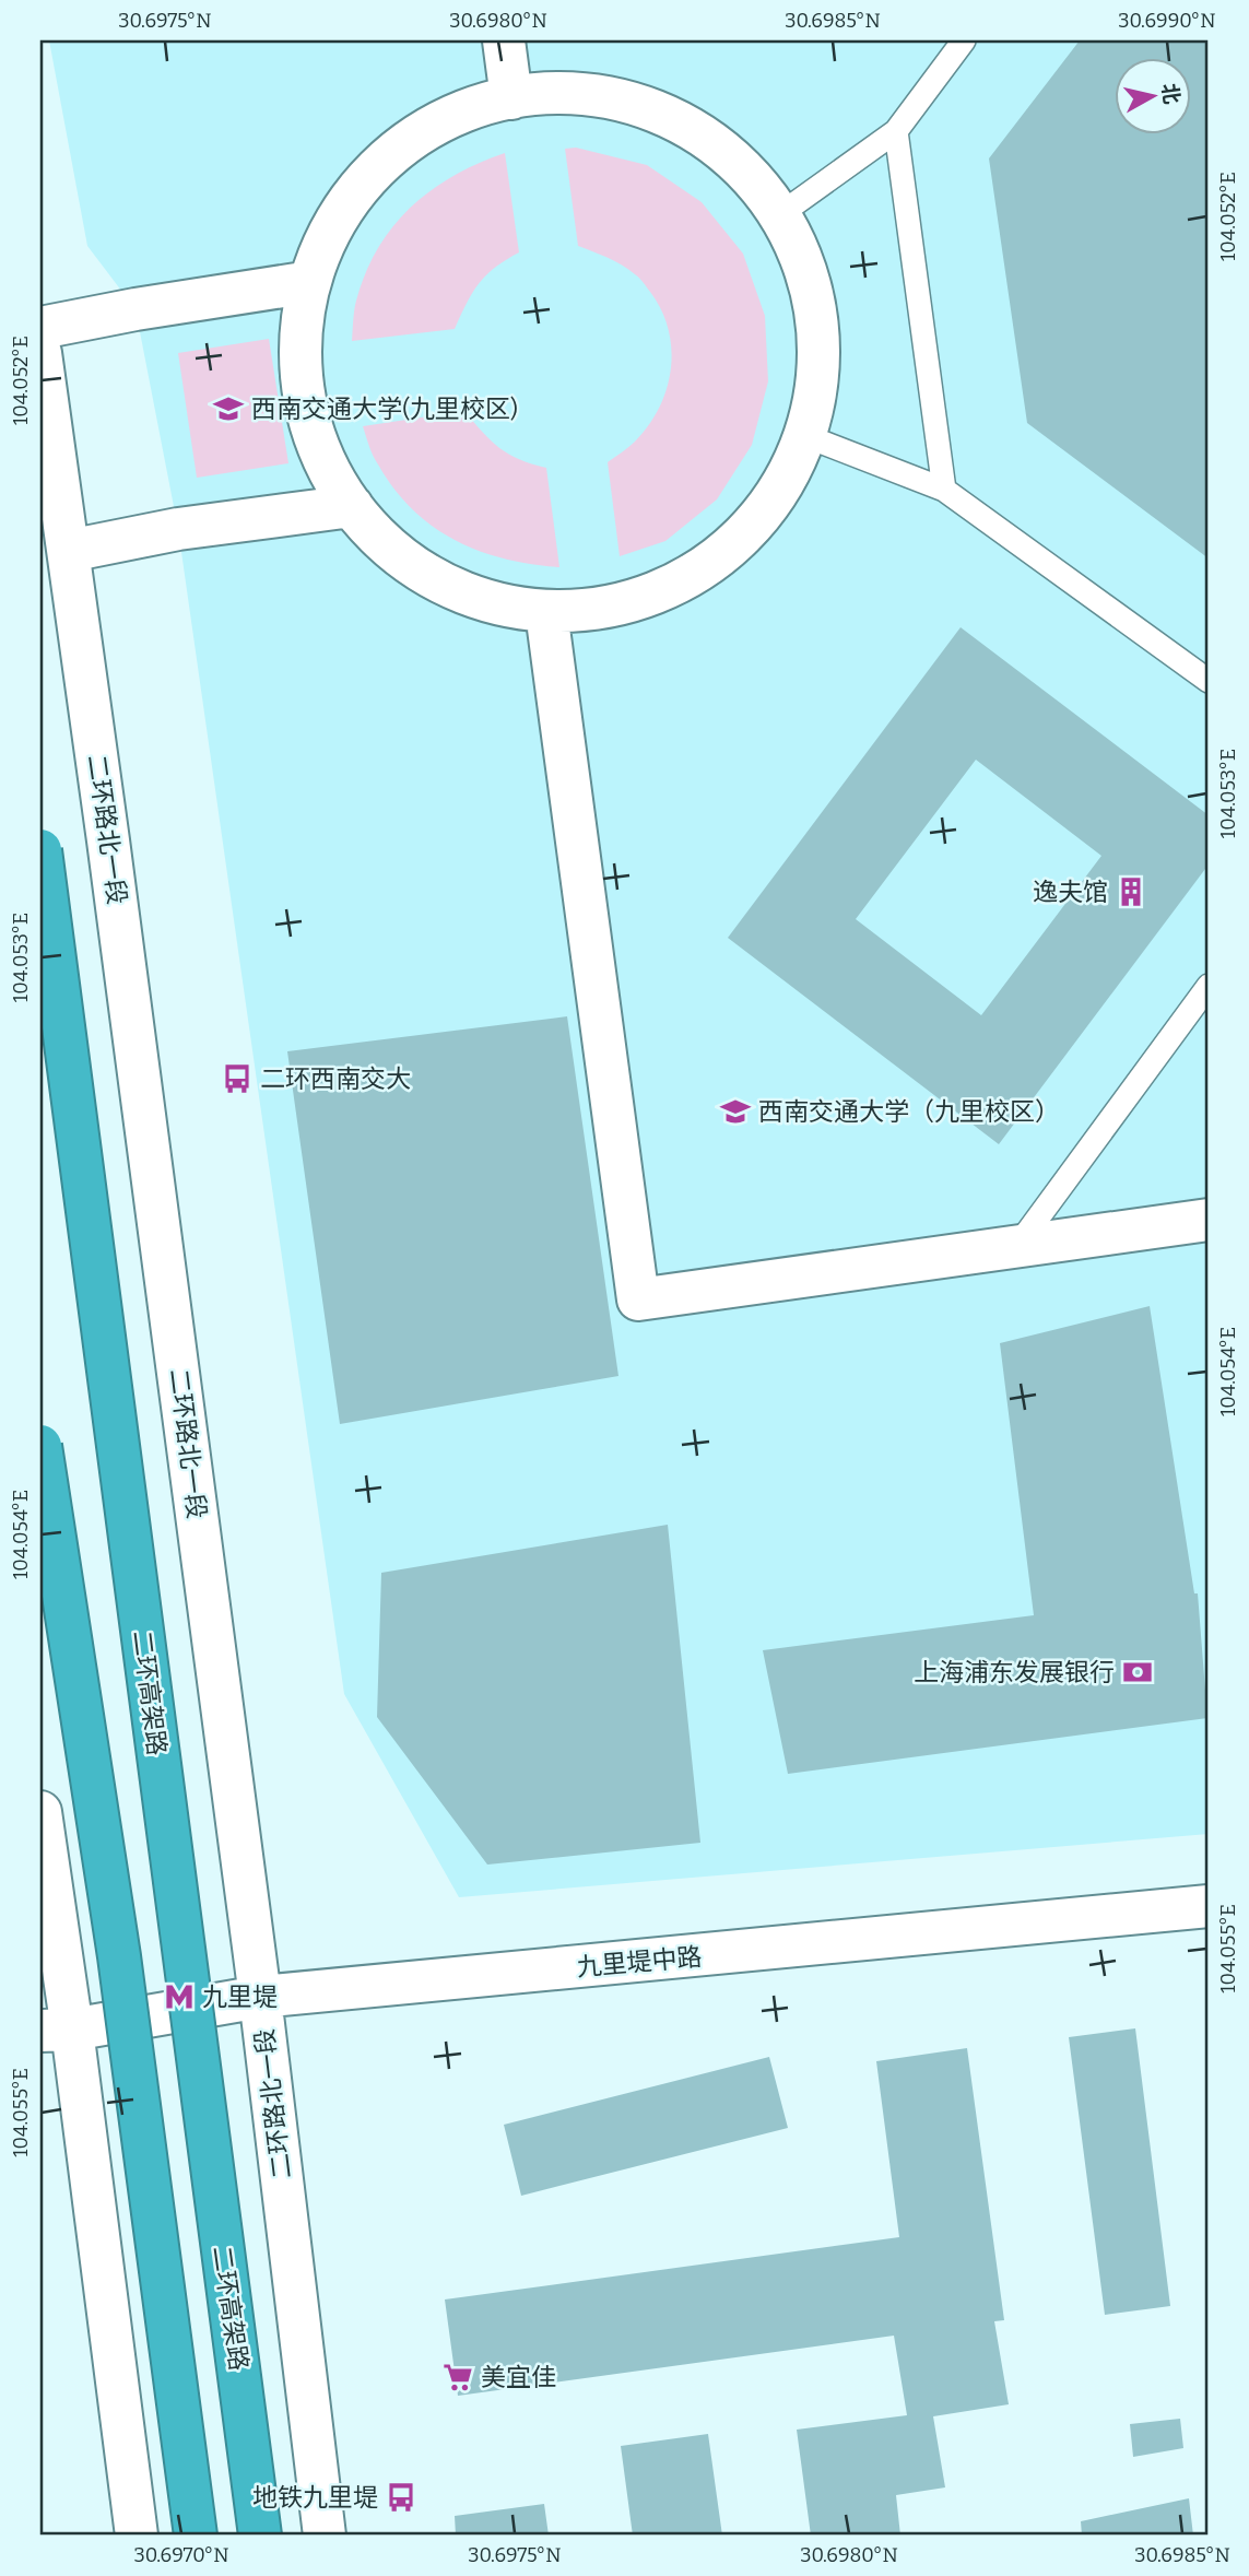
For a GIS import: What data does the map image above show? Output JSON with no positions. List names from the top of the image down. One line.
{"streets":{"highway":["二环高架路"],"street":["二环路北一段","九里堤中路"]},"crossings":[["二环路北一段","九里堤中路"]],"places":{"school or university":["西南交通大学(九里校区)","西南交通大学（九里校区）"],"building":["逸夫馆"],"bus stop":["二环西南交大","地铁九里堤"],"bank":["上海浦东发展银行"],"metro station":["九里堤"],"supermarket":["美宜佳"]},"north":"right","coordinates":["30.6975°N","30.6980°N","30.6985°N","30.6990°N","104.052°E","104.053°E","104.054°E","104.055°E","30.6970°N"]}
